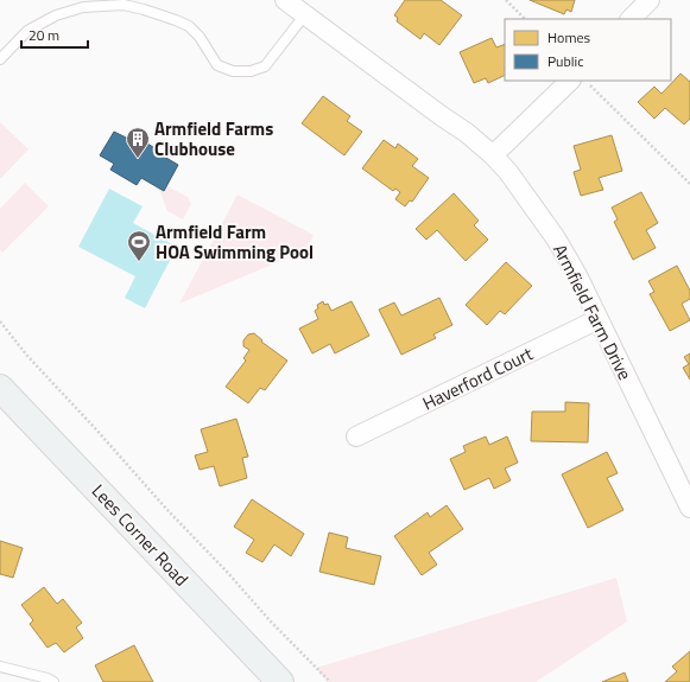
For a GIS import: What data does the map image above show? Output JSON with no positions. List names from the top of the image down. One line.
{"streets":{"street":["Armfield Farm Drive","Haverford Court","Lees Corner Road"]},"crossings":[["Armfield Farm Drive","Haverford Court"]],"places":{"building":["Armfield Farms Clubhouse"],"sports":["Armfield Farm HOA Swimming Pool"]},"legend":["Homes","Public"],"scale_bar":"20 m"}
